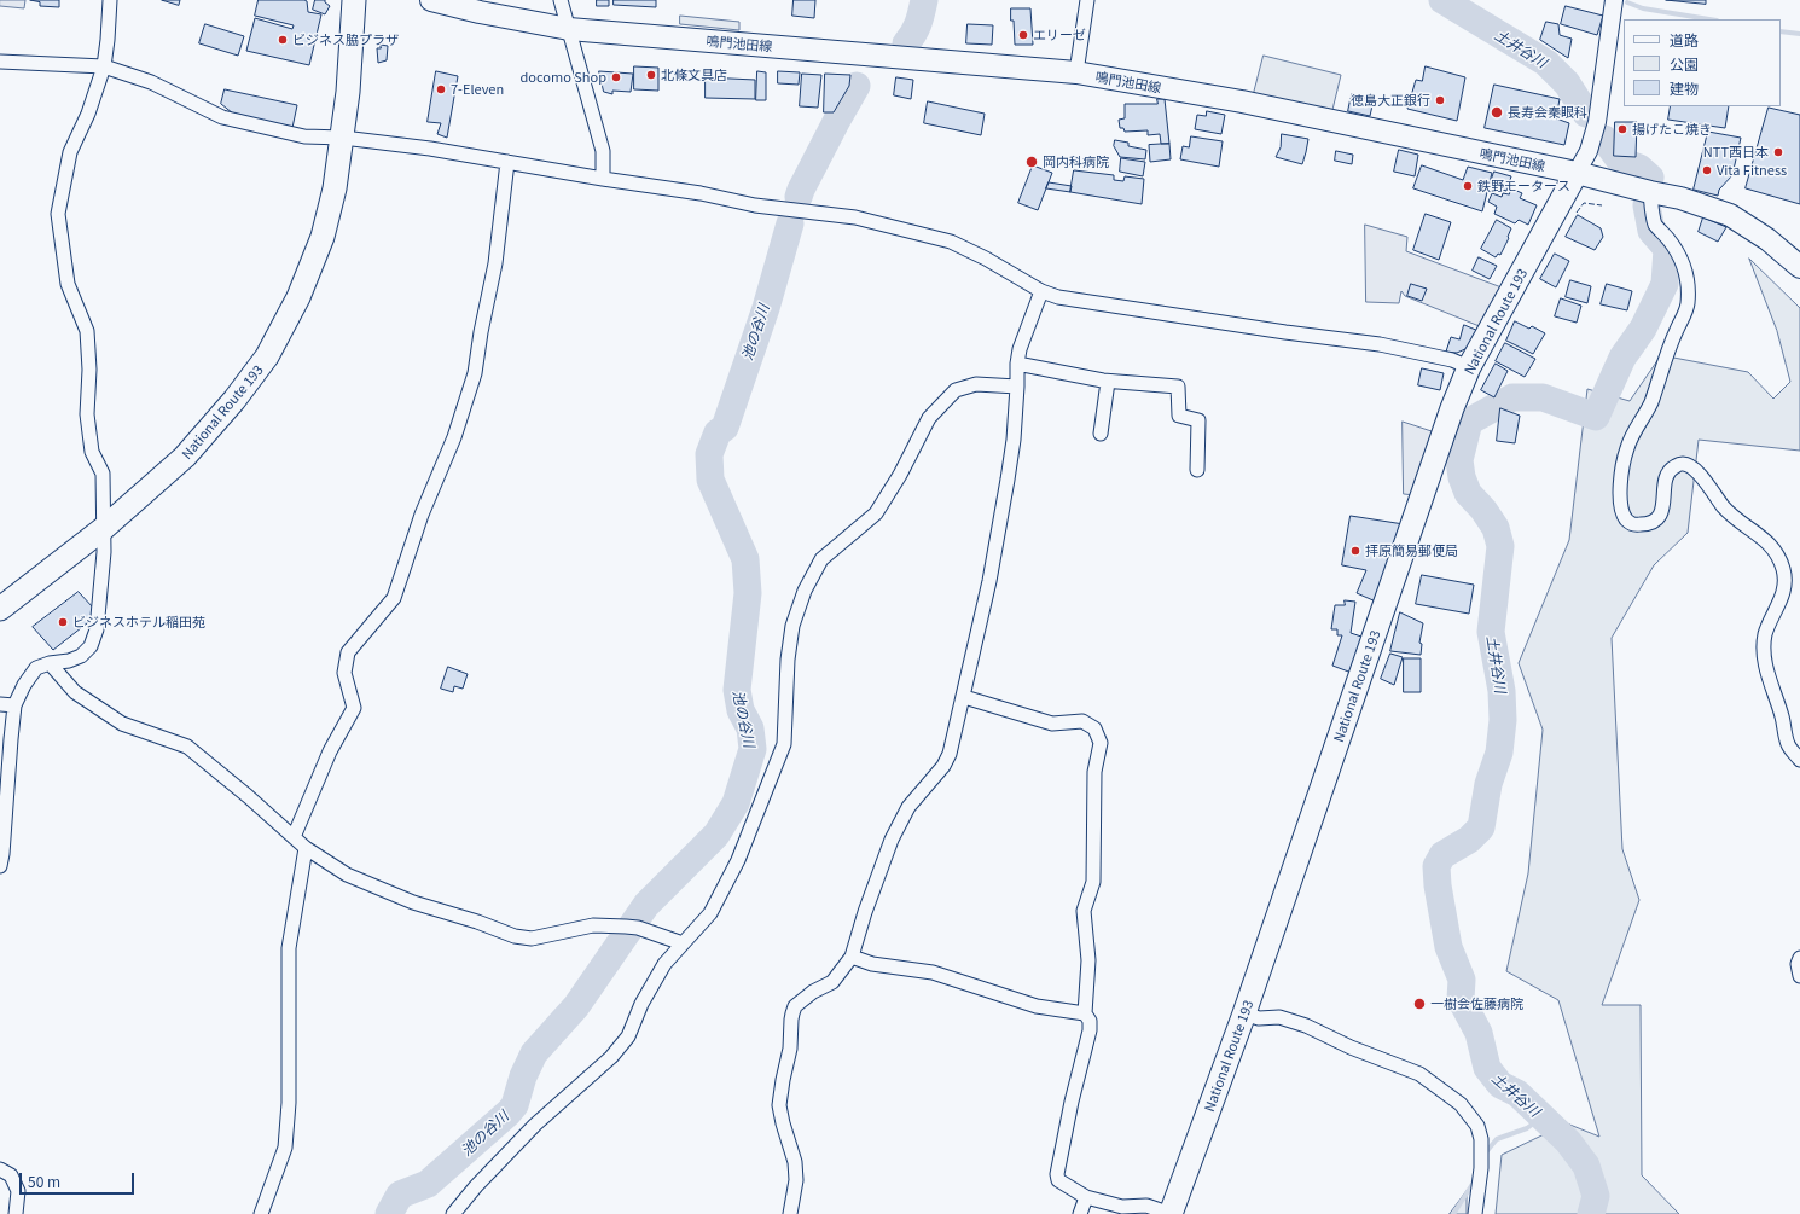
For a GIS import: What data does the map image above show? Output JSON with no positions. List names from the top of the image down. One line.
{"streets":{"highway":["National Route 193"],"main road":["鳴門池田線"]},"crossings":[["鳴門池田線","National Route 193"]],"water":["土井谷川","池の谷川"],"places":["エリーゼ","ビジネス脇プラザ","北條文具店","docomo Shop","7-Eleven","徳島大正銀行","長寿会秦眼科","揚げたこ焼き","NTT西日本","岡内科病院","Vita Fitness","鉄野モータース","拝原簡易郵便局","ビジネスホテル稲田苑","一樹会佐藤病院"],"legend":["道路","公園","建物"],"scale_bar":"50 m"}
